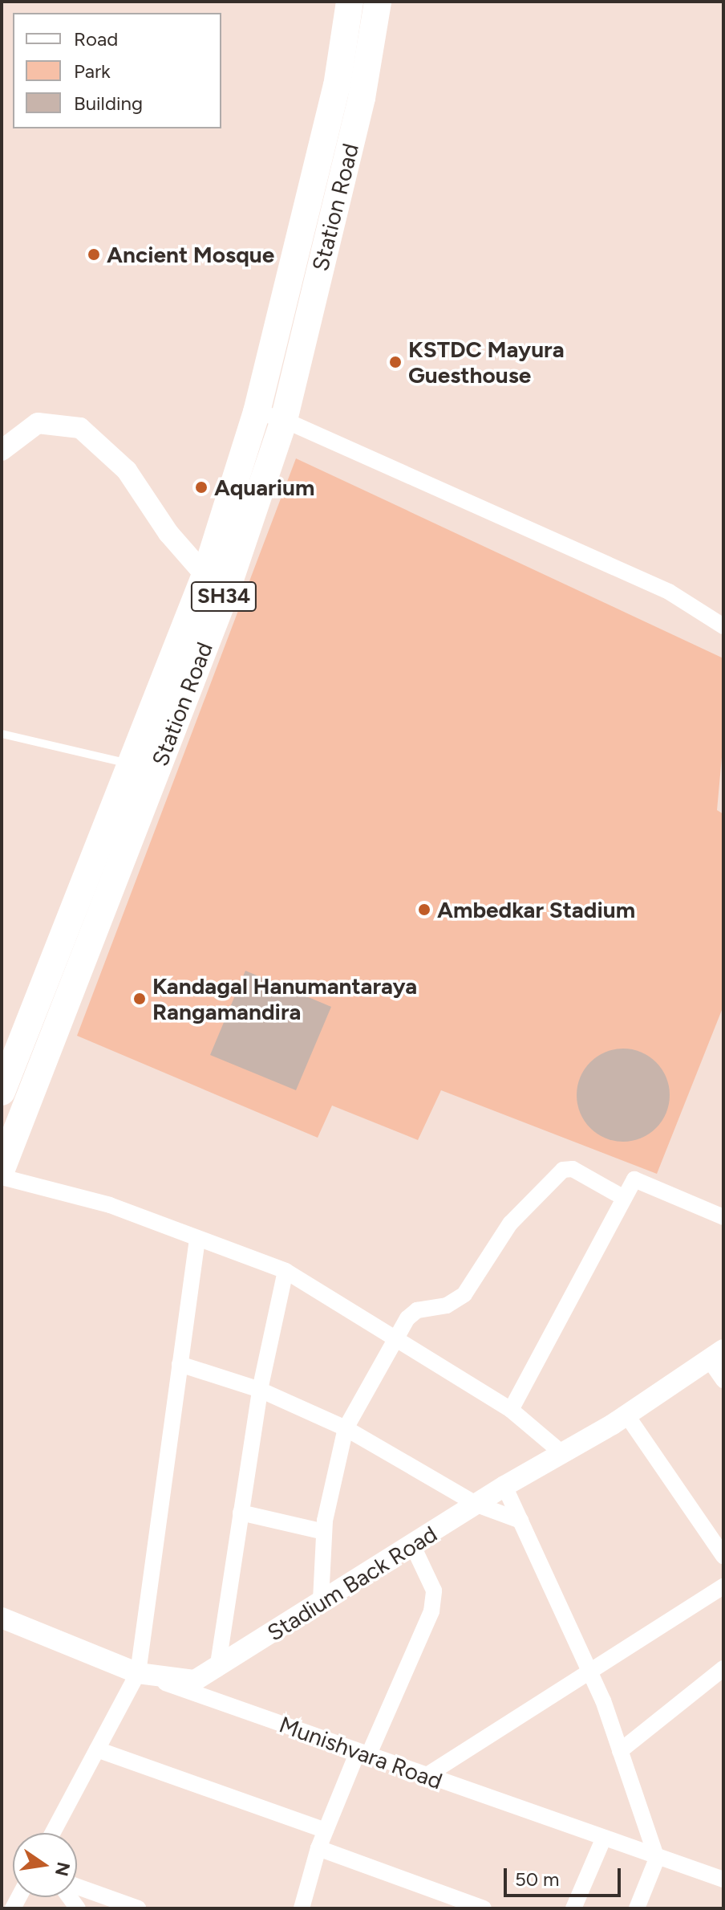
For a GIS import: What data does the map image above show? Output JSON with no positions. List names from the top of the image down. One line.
{"streets":{"main road":["Station Road","SH34"],"street":["Stadium Back Road","Munishvara Road"]},"crossings":[["Stadium Back Road","Munishvara Road"]],"places":["Ancient Mosque","KSTDC Mayura Guesthouse","Aquarium","Ambedkar Stadium","Kandagal Hanumantaraya Rangamandira"],"legend":["Road","Park","Building"],"scale_bar":"50 m","north":"right"}
